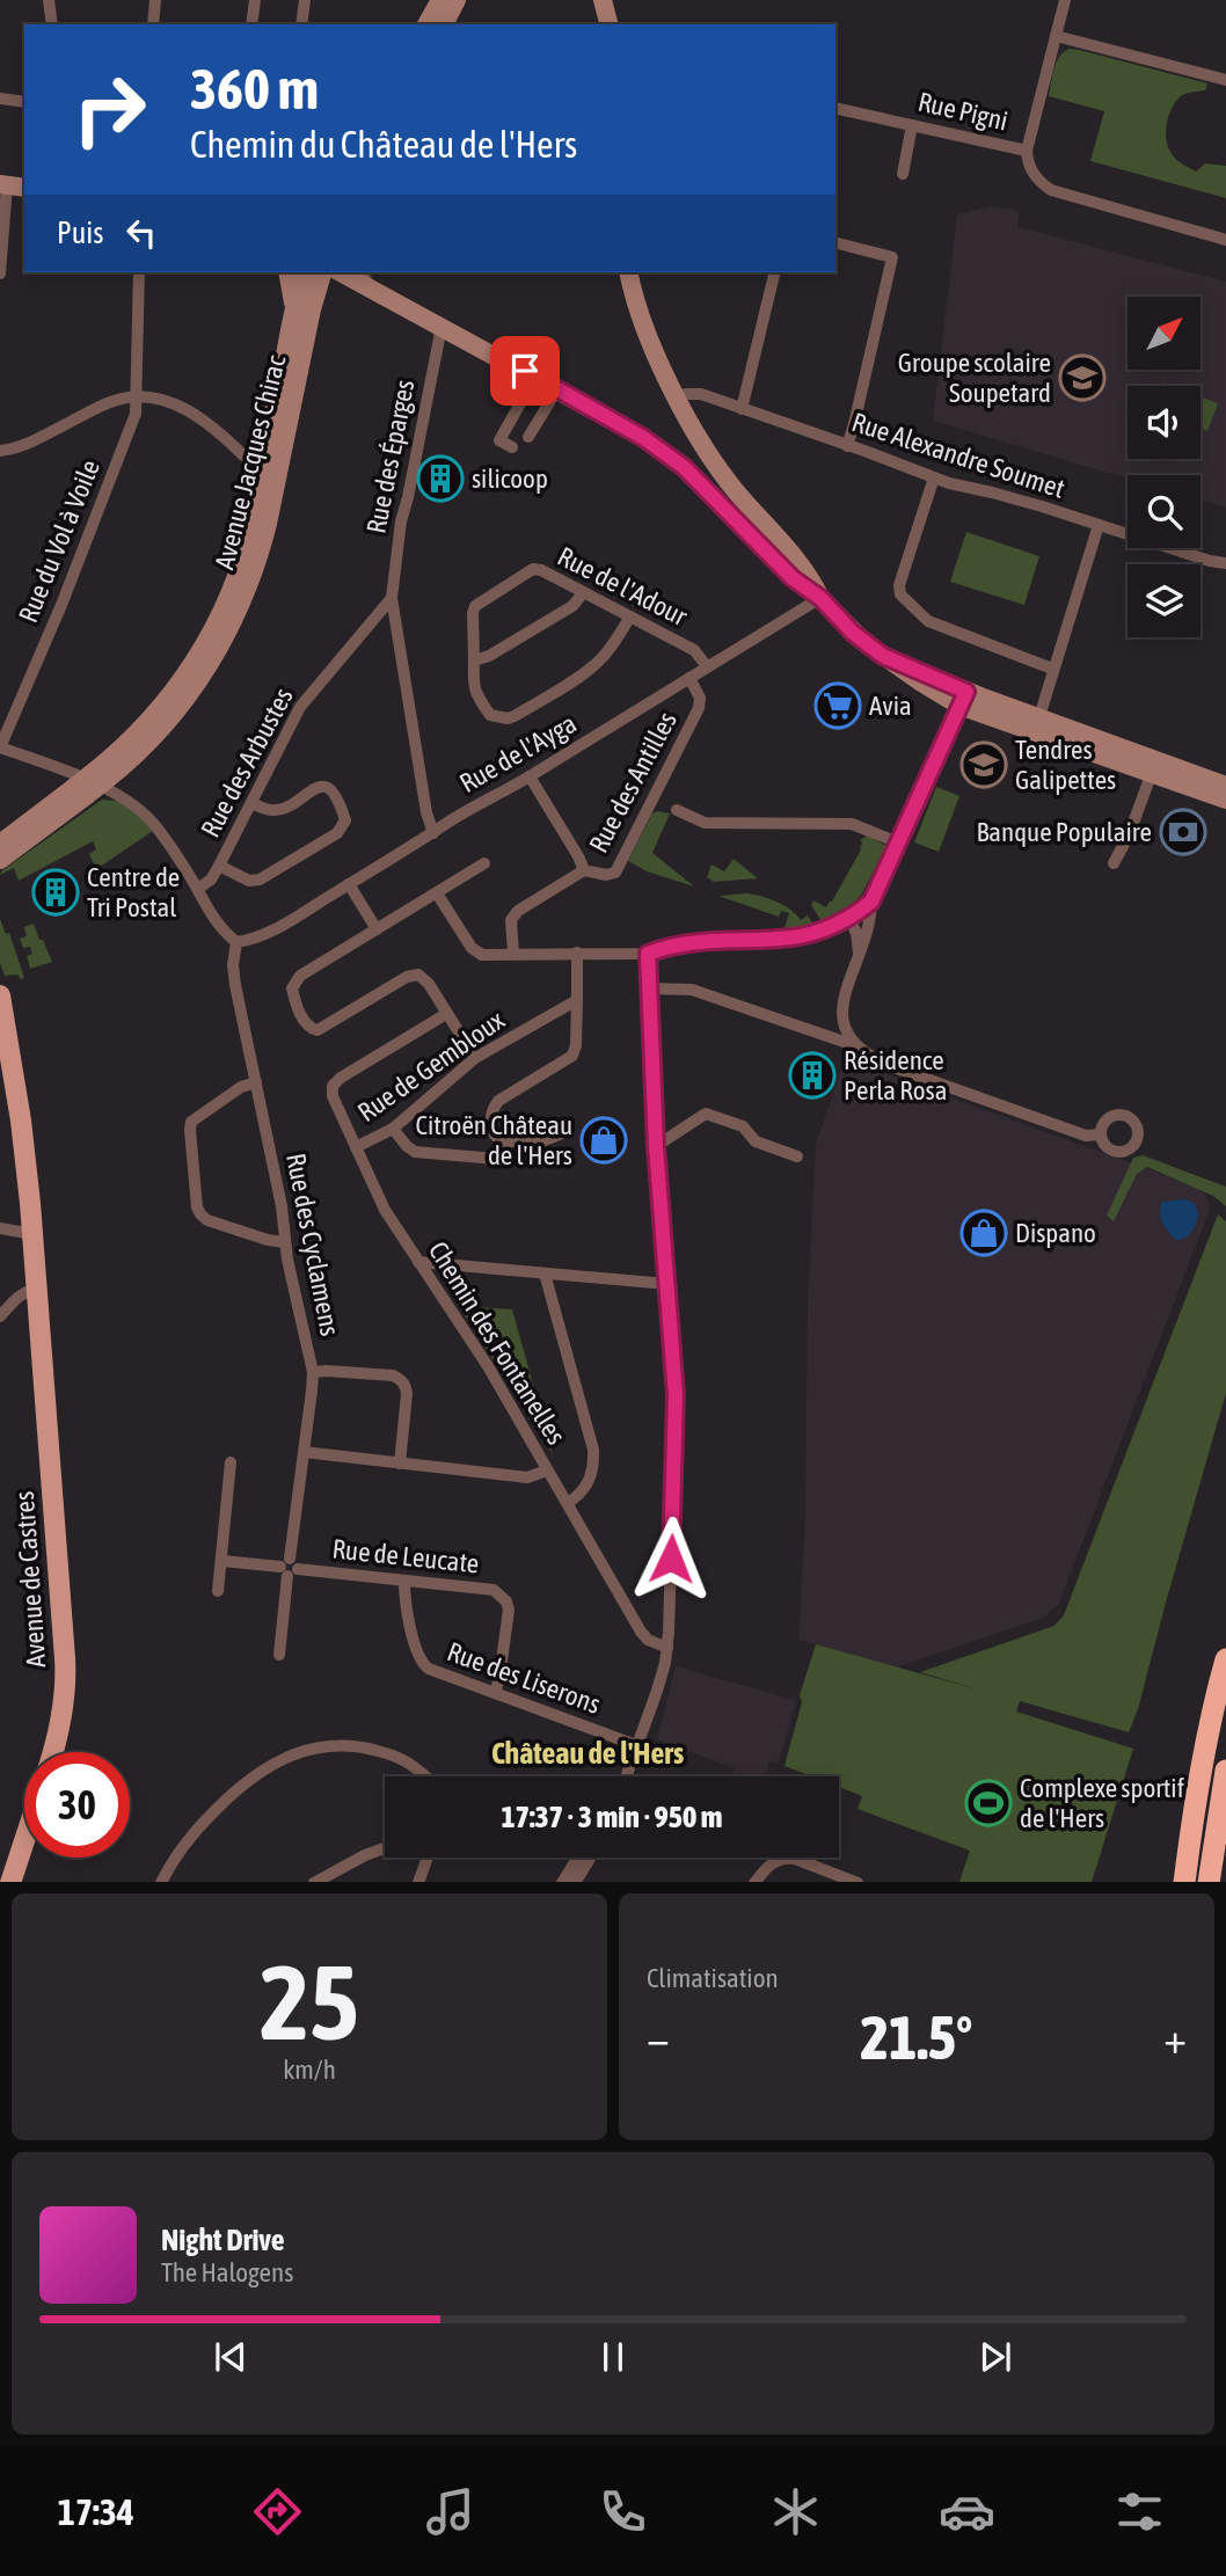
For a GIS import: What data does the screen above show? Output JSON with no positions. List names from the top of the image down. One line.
{"streets":{"main road":["Avenue Jacques Chirac","Avenue de Castres"],"street":["Rue Pigni","Rue Alexandre Soumet","Rue des Éparges","Rue du Vol à Voile","Rue de l'Adour","Rue de l'Ayga","Rue des Arbustes","Rue des Antilles","Rue de Gembloux","Rue des Cyclamens","Chemin des Fontanelles","Rue de Leucate","Rue des Liserons"]},"crossings":[["Rue des Éparges","Rue des Arbustes"],["Rue de l'Adour","Rue de l'Ayga"],["Rue de l'Ayga","Rue des Antilles"],["Rue de l'Ayga","Rue des Cyclamens"],["Rue de Gembloux","Chemin des Fontanelles"],["Rue des Cyclamens","Rue de Leucate"],["Rue de Leucate","Rue des Liserons"]],"districts":["Château de l'Hers"],"places":{"school or university":["Groupe scolaire Soupetard","Tendres Galipettes"],"building":["silicoop","Centre de Tri Postal","Résidence Perla Rosa"],"supermarket":["Avia"],"bank":["Banque Populaire"],"shop":["Citroën Château de l'Hers","Dispano"],"sports":["Complexe sportif de l'Hers"]},"north":"top right","page":{"turn":["360 m","Chemin du Château de l'Hers"],"then":"Puis","limit":"30","trip":"17:37 · 3 min · 950 m","tile":[["25","km/h"],"Climatisation"],"heat":["−","21.5°","+"],"song":["Night Drive","The Halogens"],"tabs":"17:34"}}
